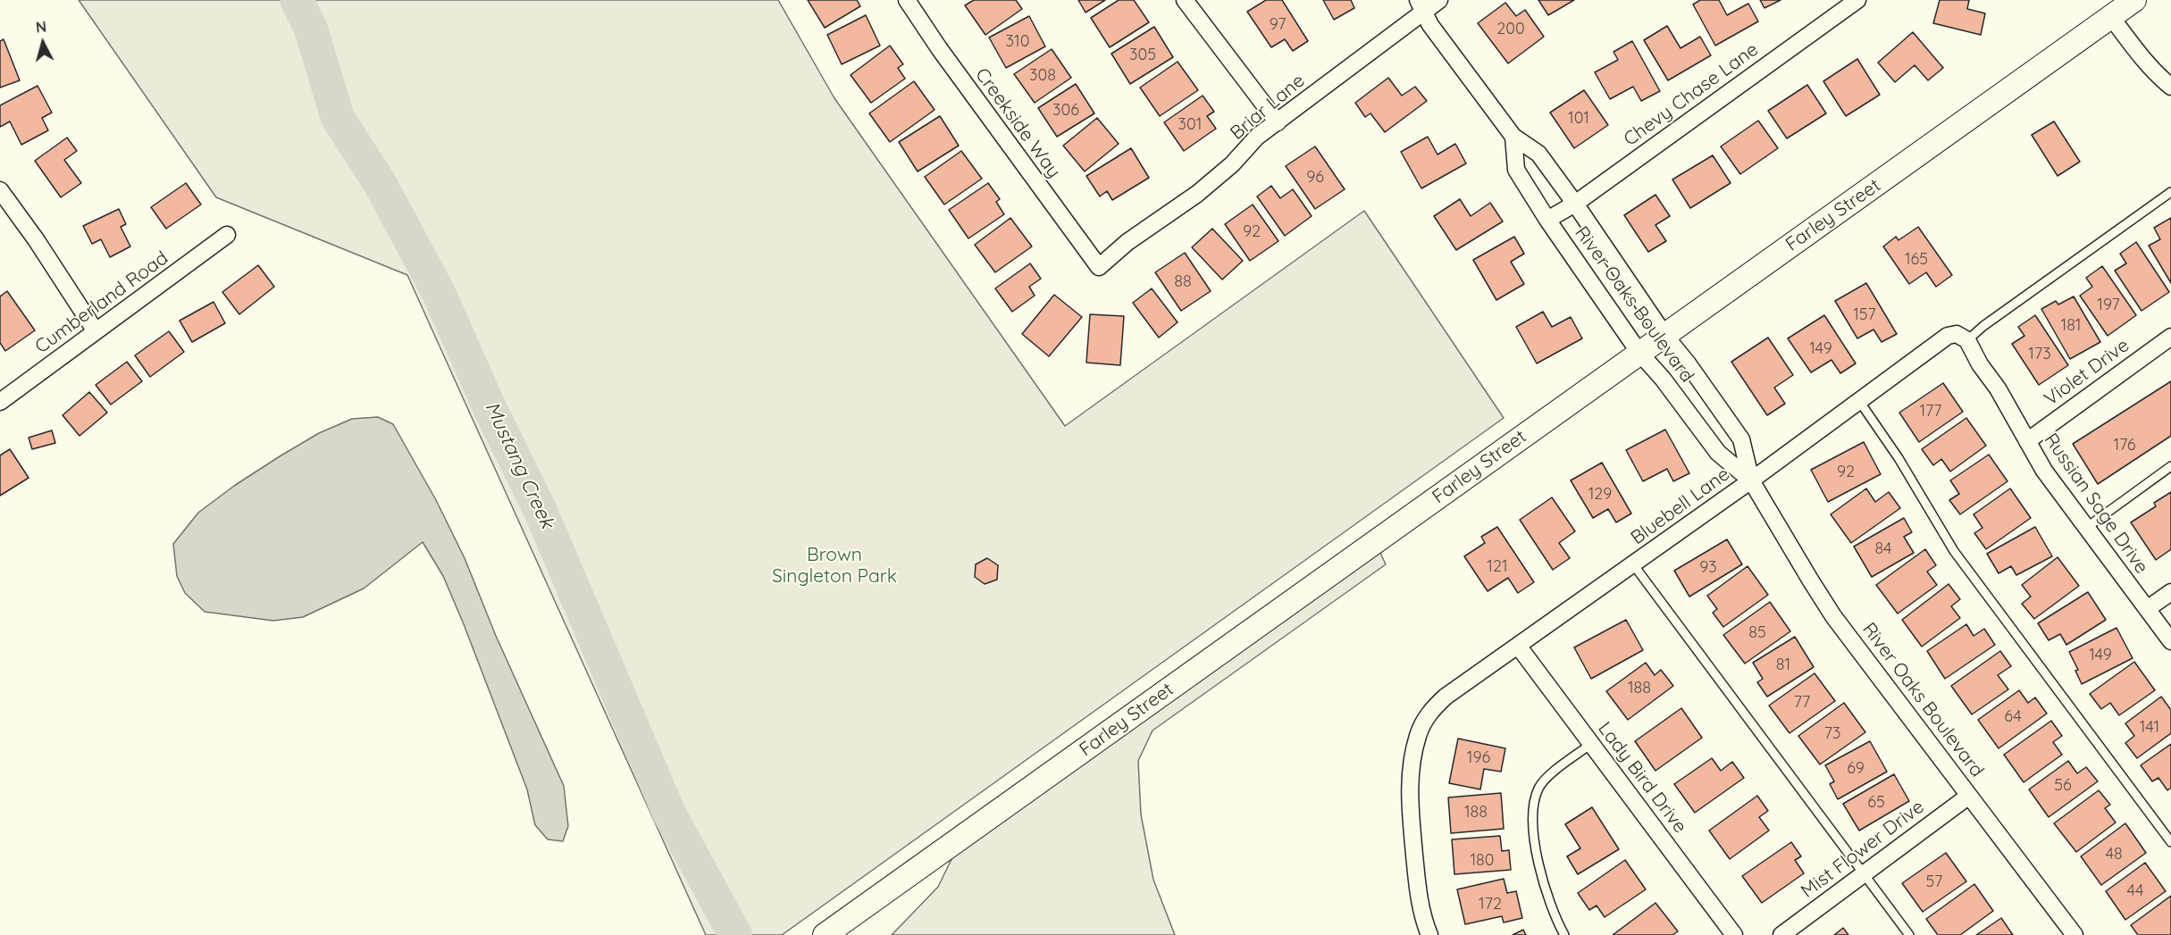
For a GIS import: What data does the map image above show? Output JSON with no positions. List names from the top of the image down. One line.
{"streets":{"street":["Chevy Chase Lane","Briar Lane","Creekside Way","Farley Street","Cumberland Road","River Oaks Boulevard","Violet Drive","Russian Sage Drive","Bluebell Lane","Lady Bird Drive","Mist Flower Drive"]},"crossings":[["Chevy Chase Lane","River Oaks Boulevard"],["Briar Lane","Creekside Way"],["Briar Lane","River Oaks Boulevard"],["Farley Street","River Oaks Boulevard"],["River Oaks Boulevard","Bluebell Lane"],["River Oaks Boulevard","Mist Flower Drive"],["Violet Drive","Russian Sage Drive"],["Russian Sage Drive","Bluebell Lane"],["Bluebell Lane","Lady Bird Drive"]],"water":["Mustang Creek"],"parks":["Brown Singleton Park"],"house_numbers":["97","200","310","305","308","306","101","301","96","92","165","88","197","157","181","149","173","177","176","92","129","84","121","93","85","149","81","188","77","64","141","73","196","69","56","65","188","48","180","57","44","172"],"north":"top"}
